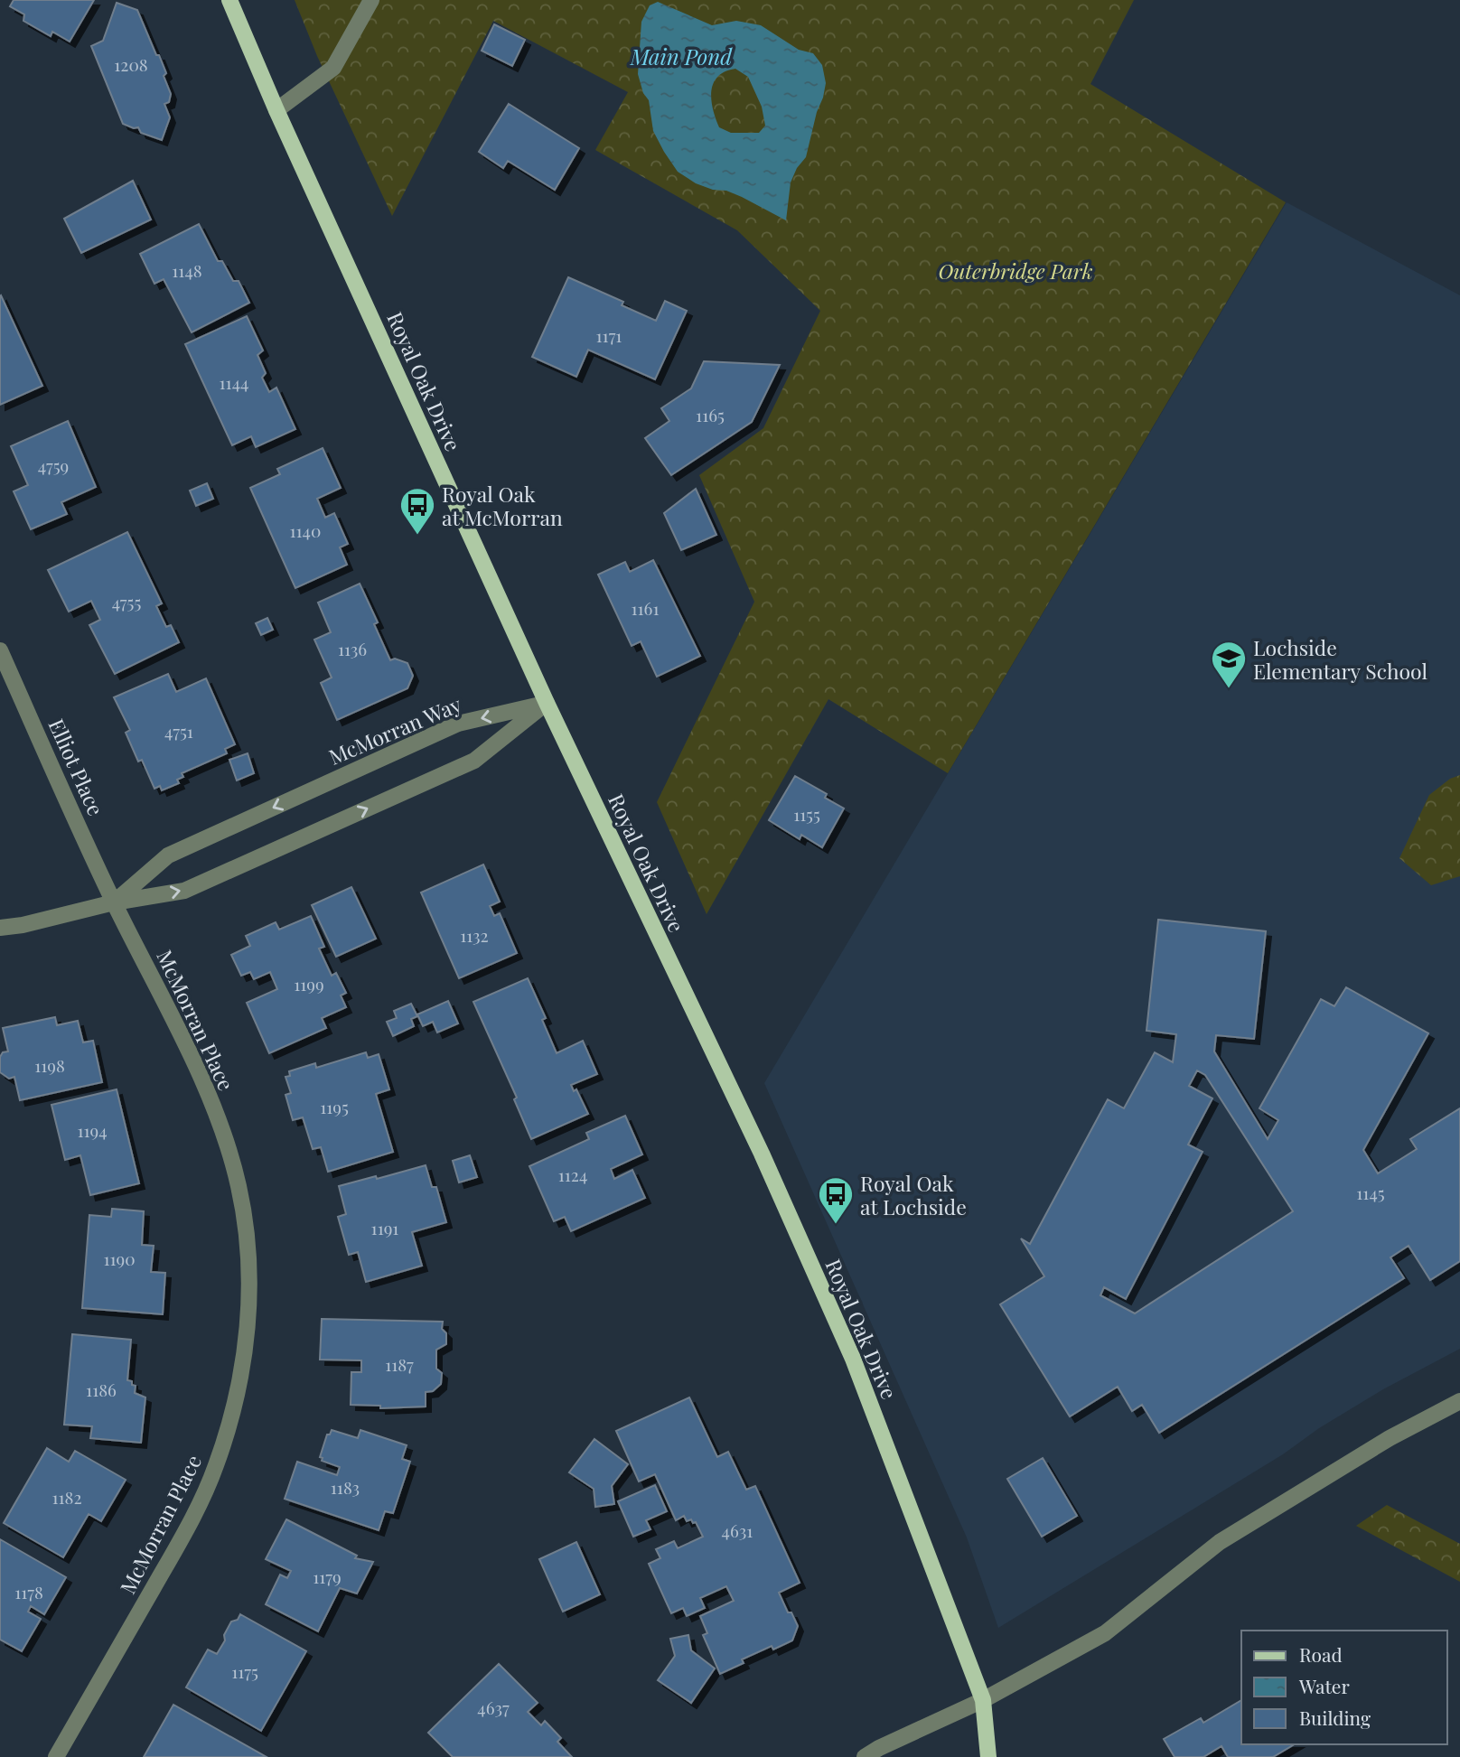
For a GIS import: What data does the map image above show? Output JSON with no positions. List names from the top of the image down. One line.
{"streets":{"main road":["Royal Oak Drive"],"street":["McMorran Way","Elliot Place","McMorran Place"]},"crossings":[["Royal Oak Drive","McMorran Way"],["McMorran Way","Elliot Place"],["McMorran Way","McMorran Place"],["Elliot Place","McMorran Place"]],"water":["Main Pond"],"parks":["Outerbridge Park"],"places":{"bus stop":["Royal Oak at McMorran","Royal Oak at Lochside"],"school or university":["Lochside Elementary School"]},"house_numbers":["1208","1148","1171","1144","1165","4759","1140","4755","1161","1136","4751","1155","1132","1199","1198","1195","1194","1124","1145","1191","1190","1187","1186","1183","1182","4631","1179","1178","1175","4637"],"legend":["Road","Water","Building"]}
